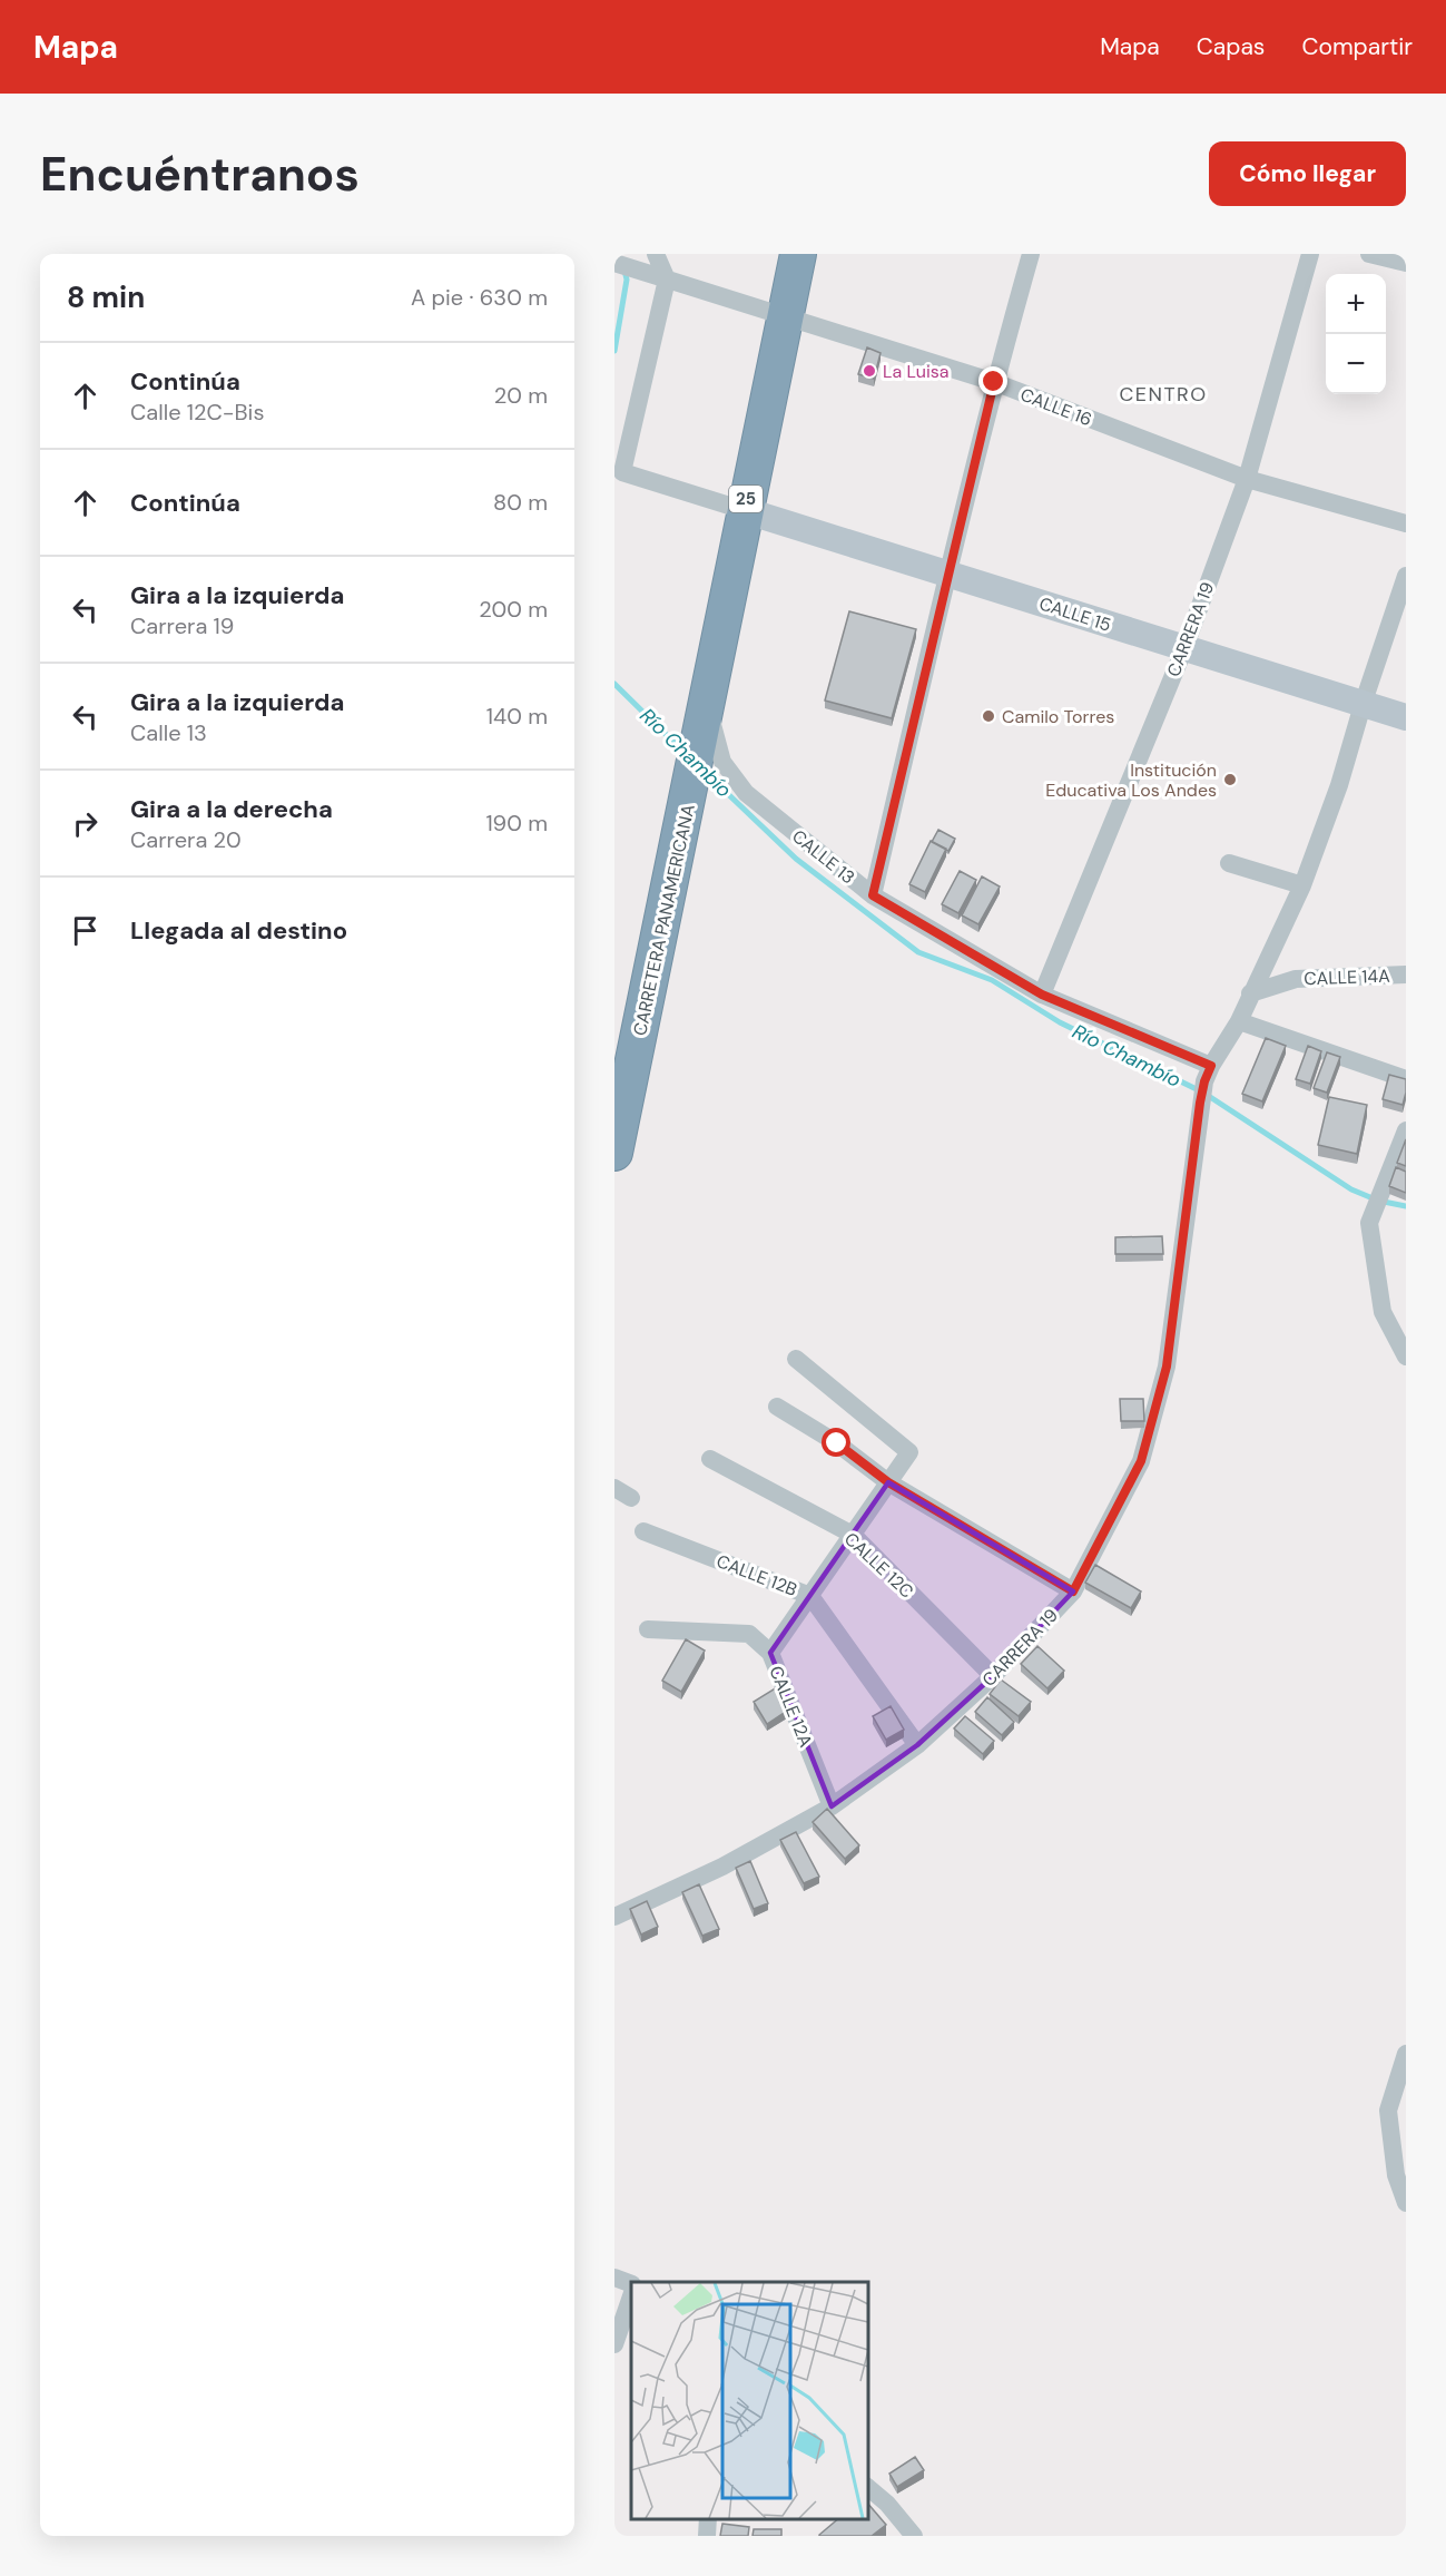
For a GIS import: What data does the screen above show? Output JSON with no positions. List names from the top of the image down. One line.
{"streets":{"highway":["25","CARRETERA PANAMERICANA"],"main road":["CALLE 15"],"street":["CALLE 16","CARRERA 19","CALLE 13","CALLE 14A","CALLE 12C","CALLE 12B","CALLE 12A"]},"crossings":[["CALLE 16","CARRERA 19"],["CALLE 16","CARRETERA PANAMERICANA"],["CALLE 15","CARRERA 19"],["CALLE 15","CARRETERA PANAMERICANA"],["CARRERA 19","CALLE 13"],["CARRERA 19","CALLE 12C"],["CARRERA 19","CALLE 12B"],["CARRERA 19","CALLE 12A"],["CALLE 13","CARRETERA PANAMERICANA"]],"districts":["CENTRO"],"water":["Río Chambío"],"places":["La Luisa","Camilo Torres","Institución Educativa Los Andes"],"page":{"header":"Mapa","nav":["Mapa","Capas","Compartir"],"buttons":"Cómo llegar","title":"Encuéntranos","heading":["8 min","A pie · 630 m"],"map_buttons":["+","−"],"list":[["Continúa","Calle 12C-Bis","20 m"],["Continúa","80 m"],["Gira a la izquierda","Carrera 19","200 m"],["Gira a la izquierda","Calle 13","140 m"],["Gira a la derecha","Carrera 20","190 m"],"Llegada al destino"]}}
